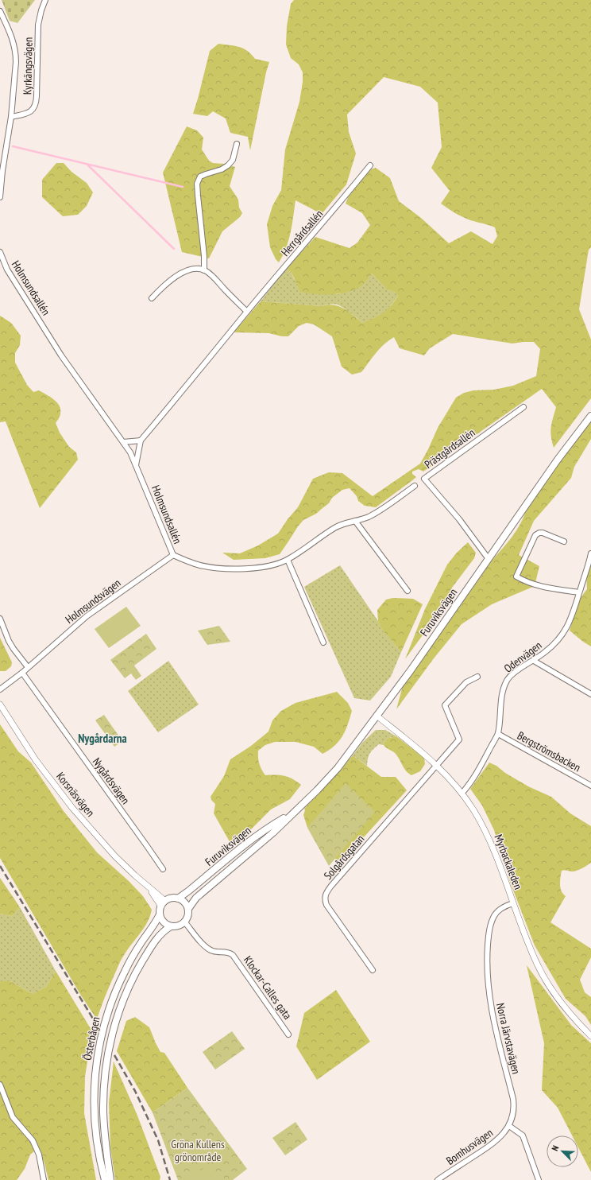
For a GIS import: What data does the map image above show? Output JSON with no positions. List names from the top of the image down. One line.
{"streets":{"main road":["Furuviksvägen","Österbågen"],"street":["Kyrkängsvägen","Herrgårdsallén","Holmsundsallén","Prästgårdsallén","Holmsundsvägen","Odenvägen","Bergströmsbacken","Nygårdsvägen","Korsnäsvägen","Solgårdsgatan","Myrbackaleden","Klockar-Calles gata","Norra Järvstavägen","Bomhusvägen"]},"crossings":[["Holmsundsallén","Holmsundsvägen"],["Prästgårdsallén","Furuviksvägen"],["Holmsundsvägen","Nygårdsvägen"],["Furuviksvägen","Korsnäsvägen"],["Furuviksvägen","Myrbackaleden"],["Furuviksvägen","Klockar-Calles gata"],["Furuviksvägen","Österbågen"],["Odenvägen","Bergströmsbacken"],["Odenvägen","Myrbackaleden"],["Korsnäsvägen","Klockar-Calles gata"],["Korsnäsvägen","Österbågen"],["Solgårdsgatan","Myrbackaleden"],["Myrbackaleden","Norra Järvstavägen"],["Klockar-Calles gata","Österbågen"],["Norra Järvstavägen","Bomhusvägen"]],"districts":["Nygårdarna"],"parks":["Gröna Kullens grönområde"],"north":"top left"}
